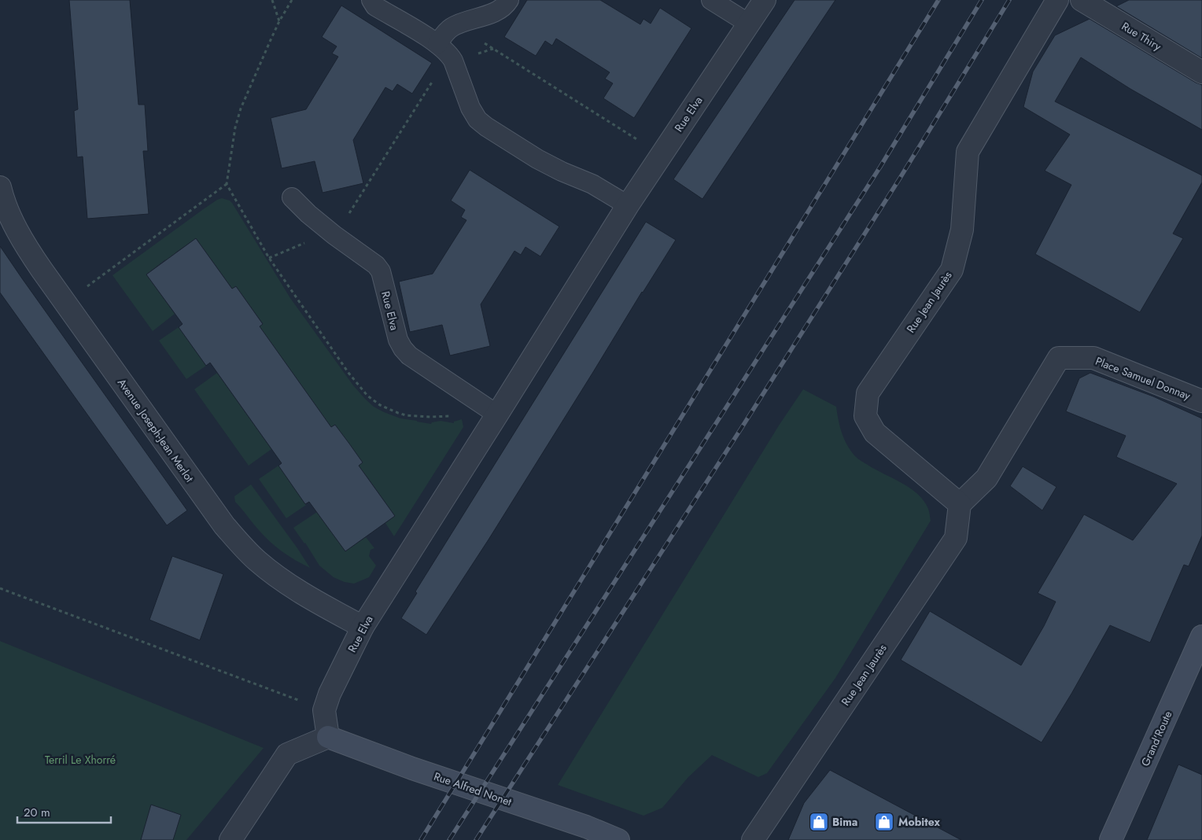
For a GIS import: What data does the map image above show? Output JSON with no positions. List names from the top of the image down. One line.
{"streets":{"street":["Rue Thiry","Rue Elva","Rue Jean Jaurès","Place Samuel Donnay","Avenue Joseph-Jean Merlot","Grand'Route","Rue Alfred Nonet"]},"crossings":[["Rue Elva","Avenue Joseph-Jean Merlot"],["Rue Elva","Rue Alfred Nonet"],["Rue Jean Jaurès","Place Samuel Donnay"]],"parks":["Terril Le Xhorré"],"places":{"shop":["Bima","Mobitex"]},"scale_bar":"20 m"}
